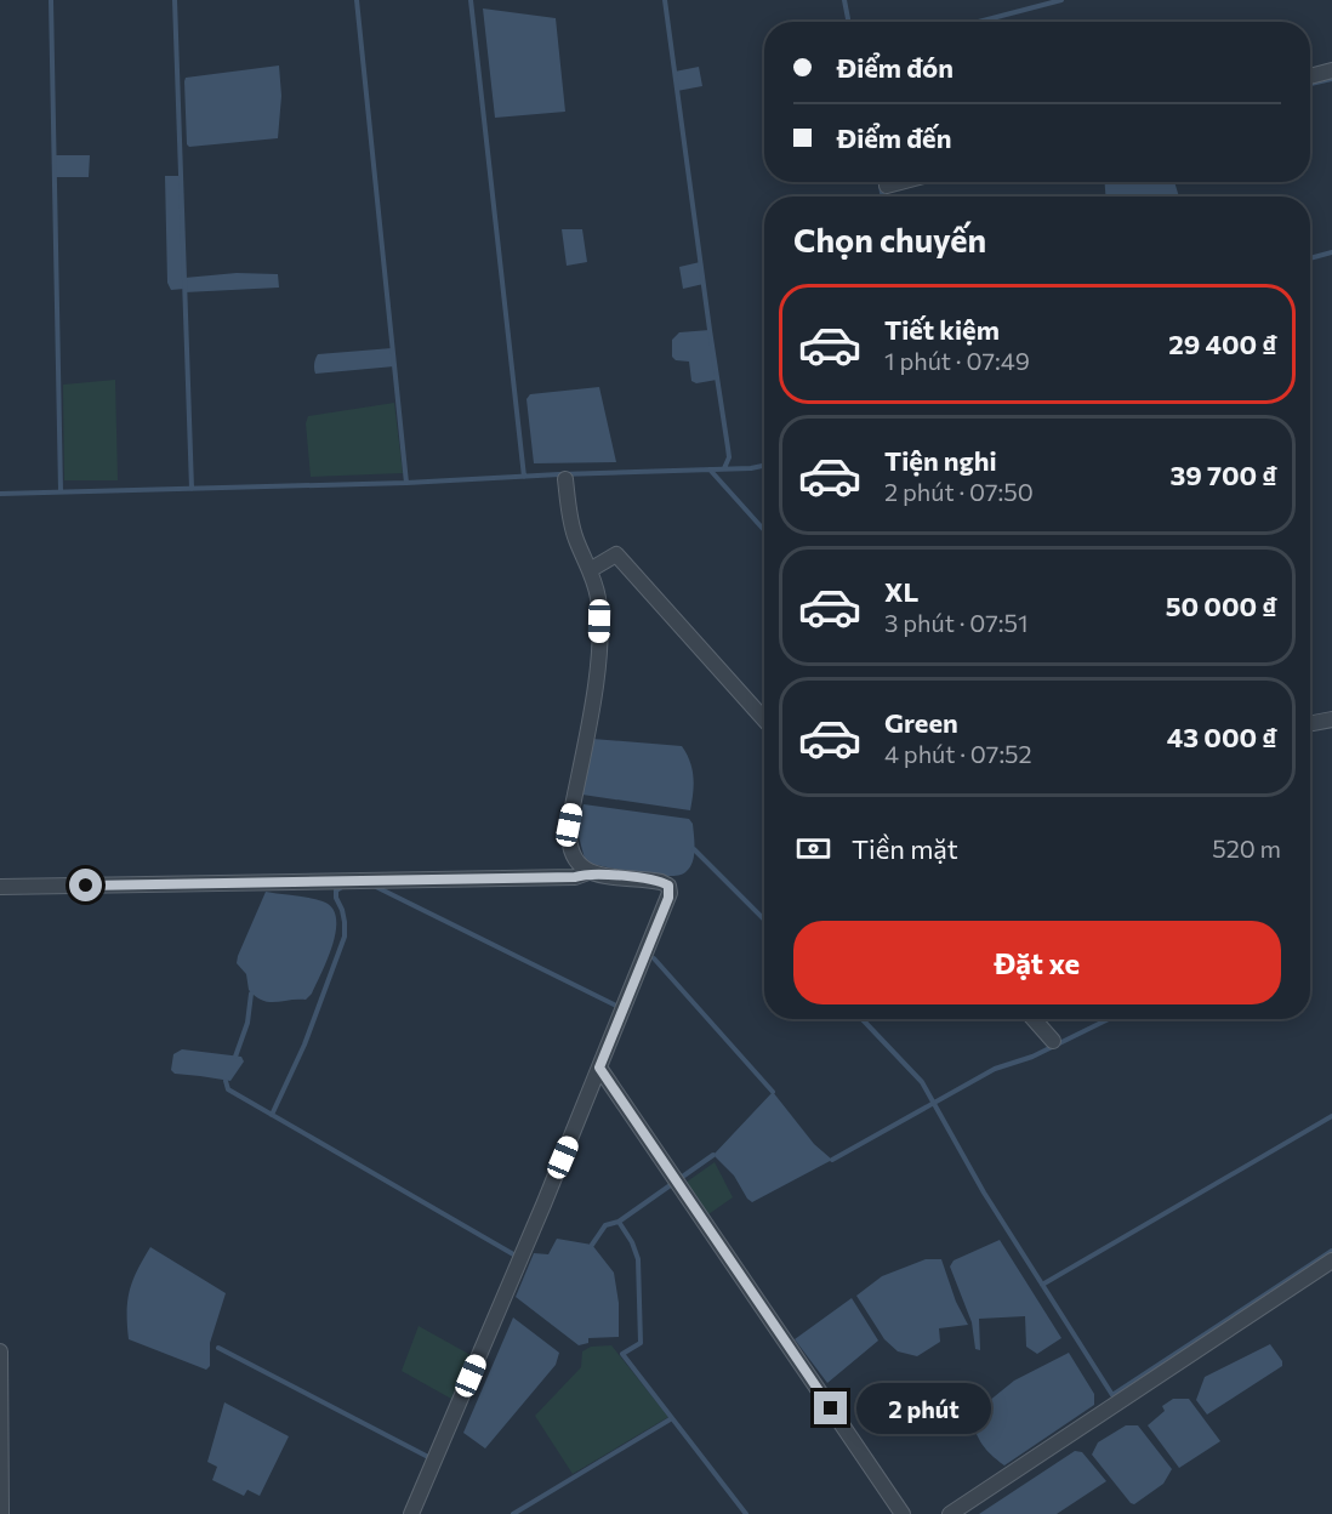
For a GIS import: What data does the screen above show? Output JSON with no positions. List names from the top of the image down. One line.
{"page":{"banner":["Điểm đón","Điểm đến"],"heading":"Chọn chuyến","list":[{"name":"Tiết kiệm","note":"1 phút · 07:49","value":"29 400 ₫"},{"name":"Tiện nghi","note":"2 phút · 07:50","value":"39 700 ₫"},{"name":"XL","note":"3 phút · 07:51","value":"50 000 ₫"},{"name":"Green","note":"4 phút · 07:52","value":"43 000 ₫"}],"pay":["Tiền mặt","520 m"],"buttons":"Đặt xe","bubble":"2 phút"}}
